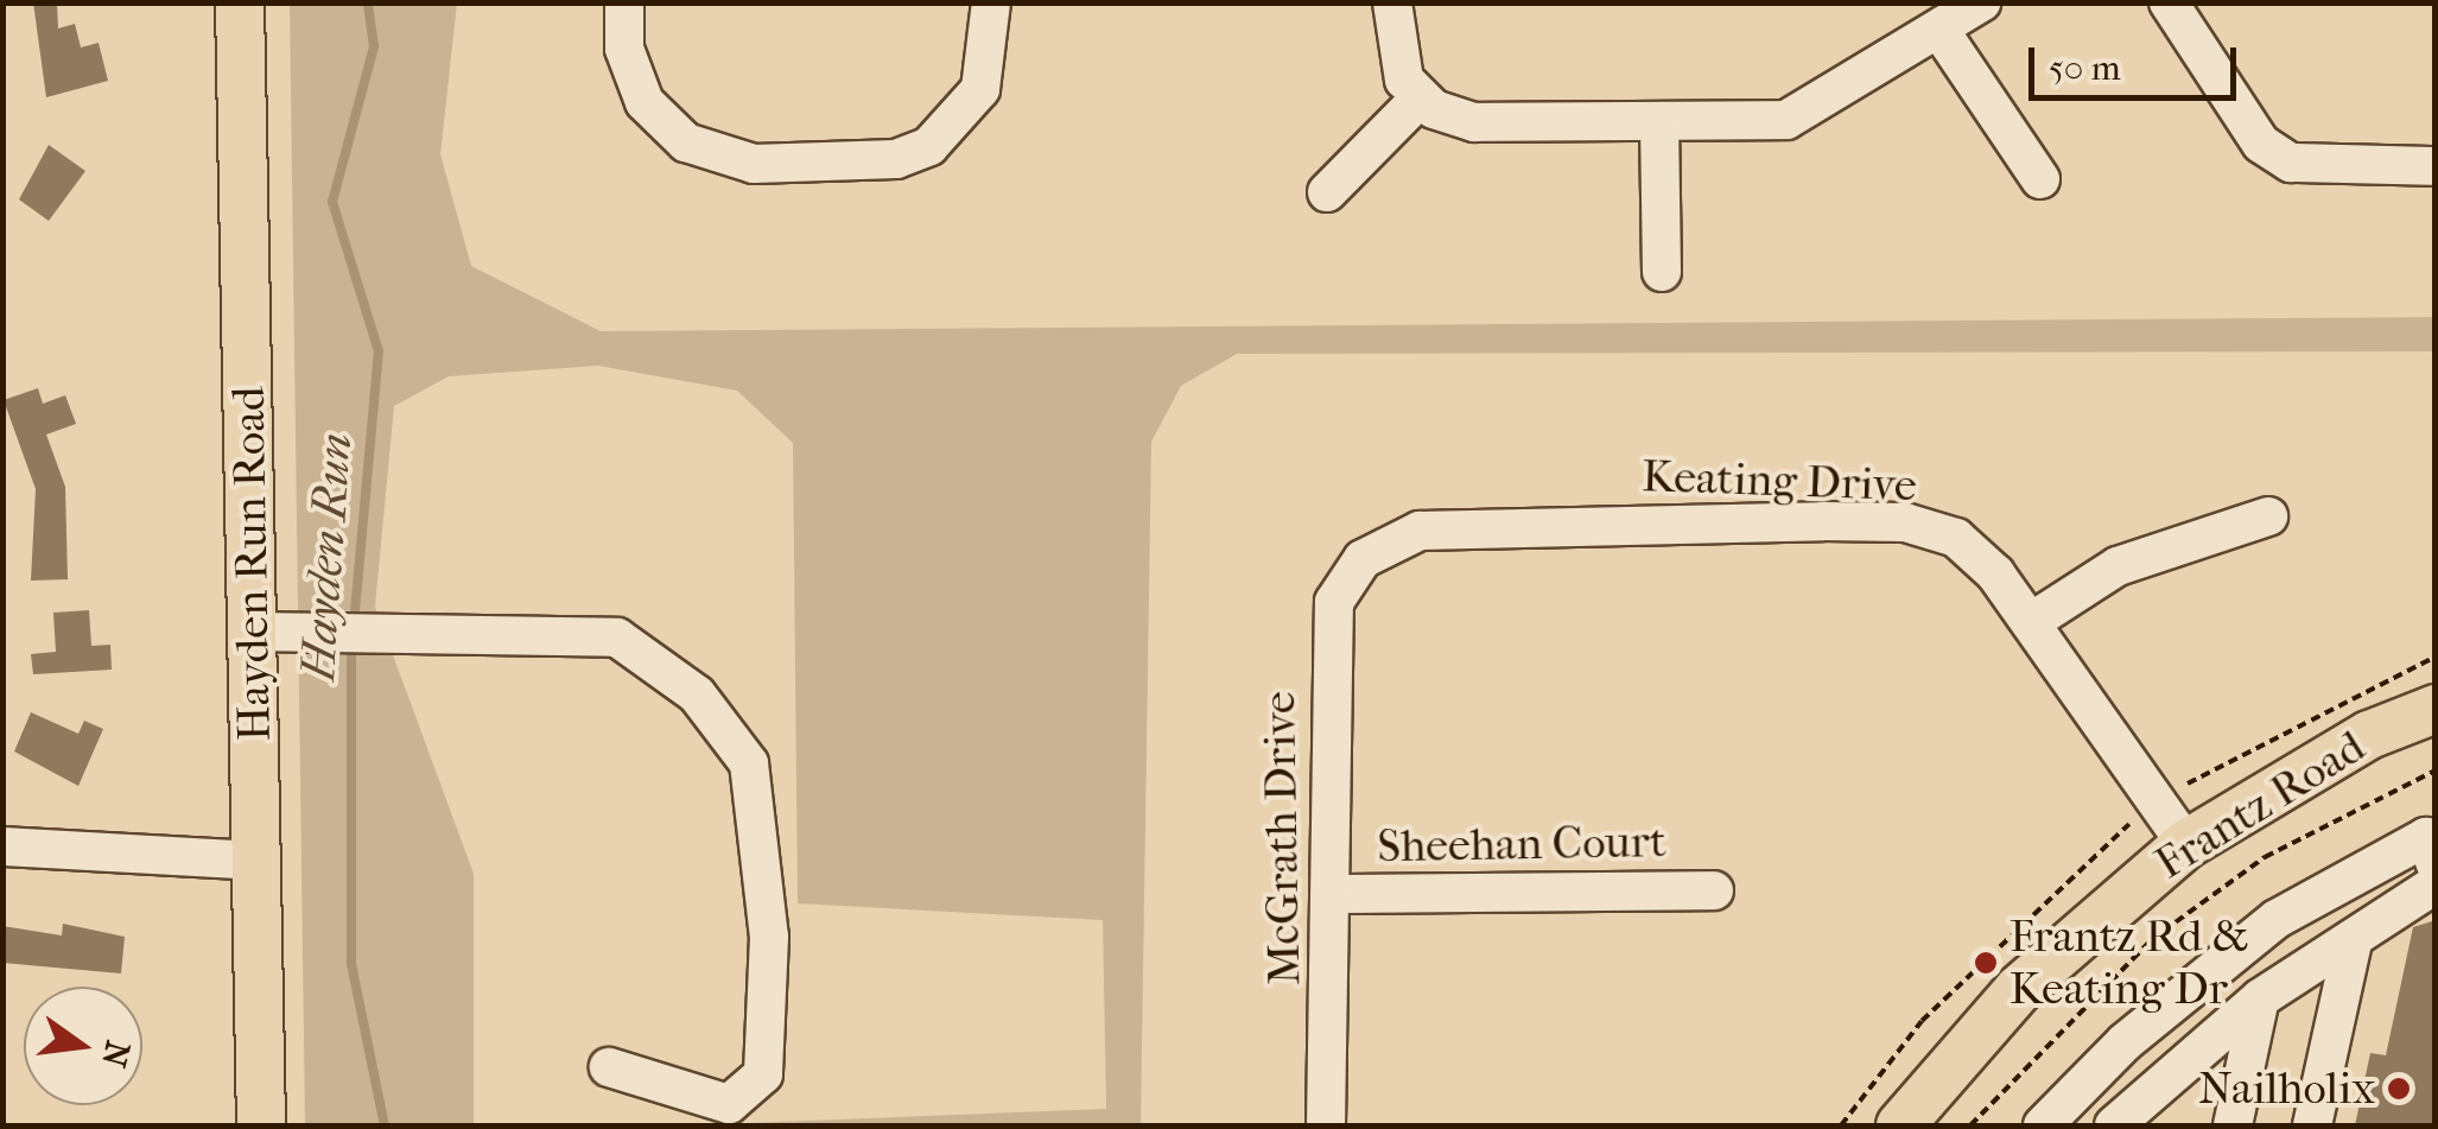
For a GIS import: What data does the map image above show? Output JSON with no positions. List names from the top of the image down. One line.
{"streets":{"main road":["Hayden Run Road","Frantz Road"],"street":["Keating Drive","McGrath Drive","Sheehan Court"]},"crossings":[["Keating Drive","Frantz Road"],["Keating Drive","McGrath Drive"],["McGrath Drive","Sheehan Court"]],"water":["Hayden Run"],"places":["Frantz Rd & Keating Dr","Nailholix"],"scale_bar":"50 m","north":"right"}
